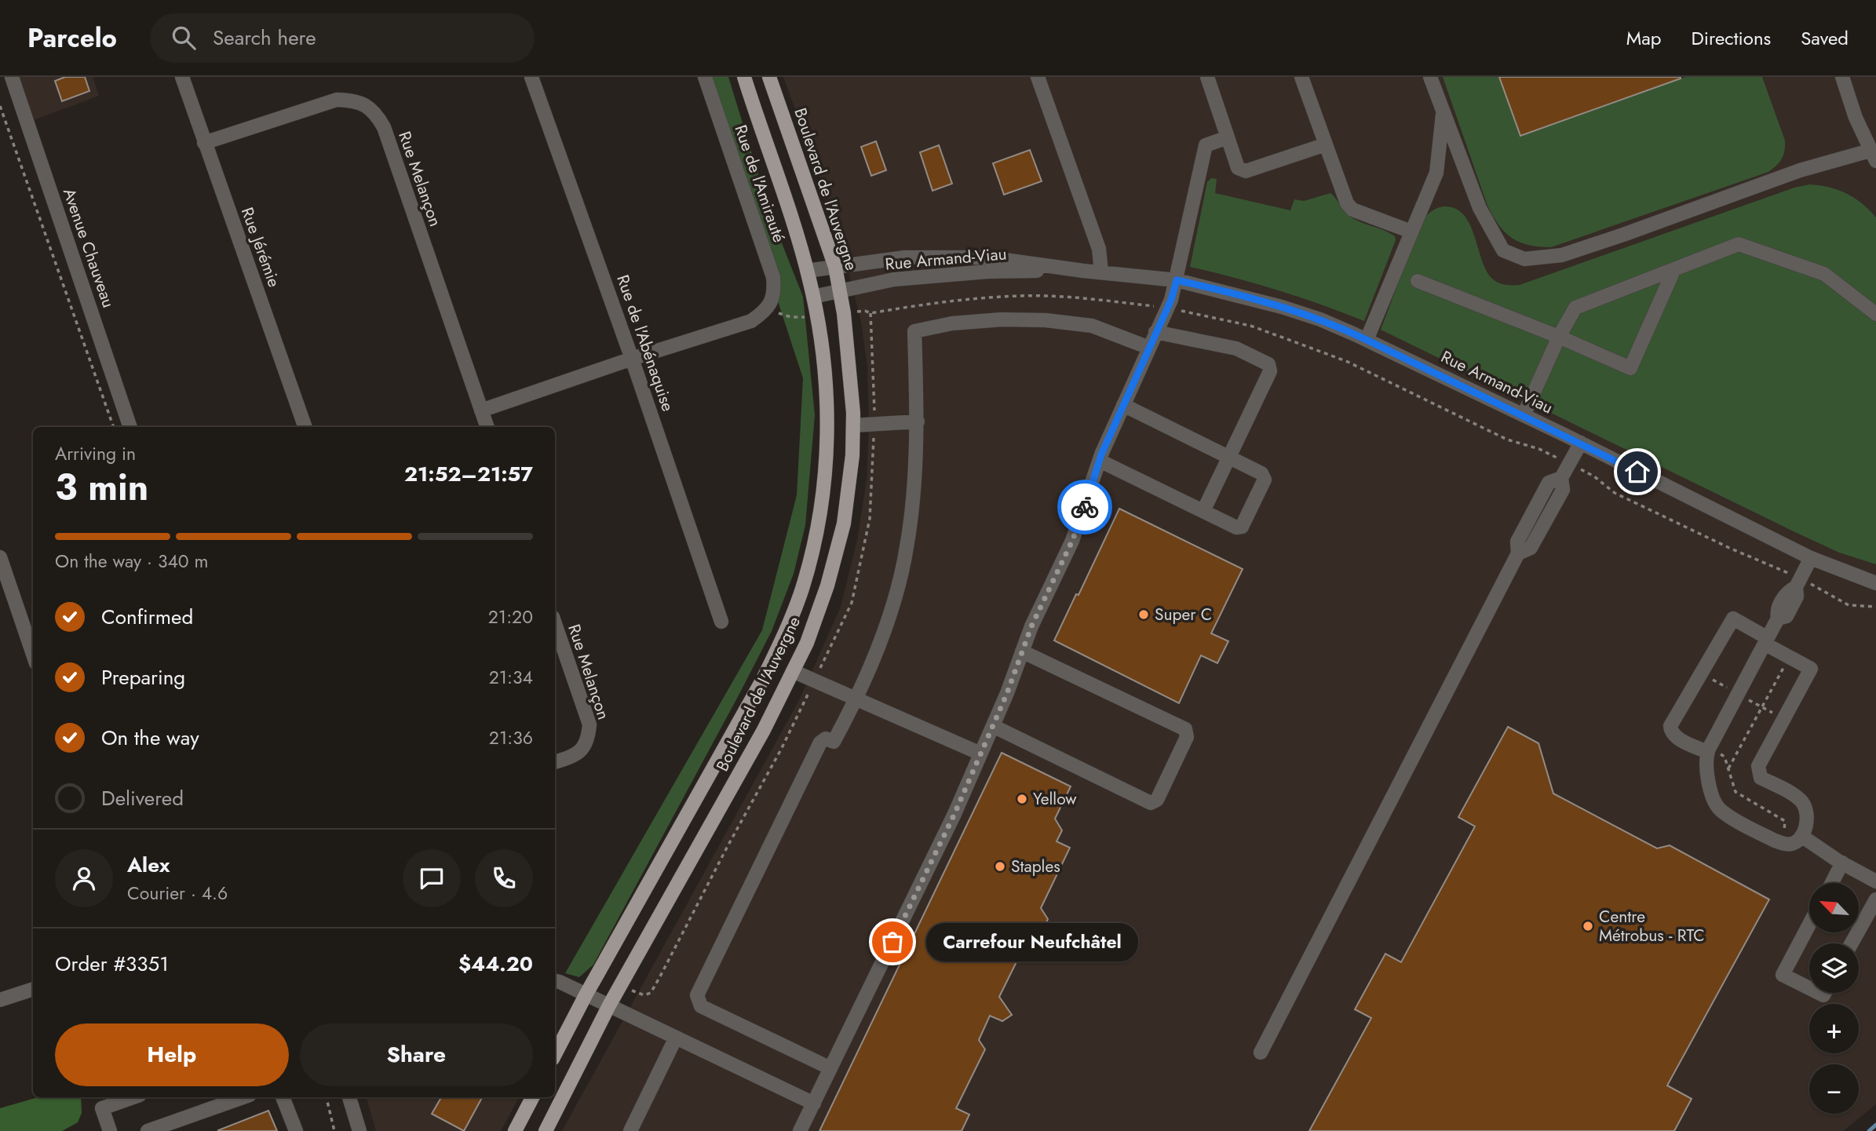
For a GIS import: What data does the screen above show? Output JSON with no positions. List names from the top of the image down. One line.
{"streets":{"main road":["Boulevard de l'Auvergne"],"street":["Rue Melançon","Rue de l'Amirauté","Rue Jérémie","Avenue Chauveau","Rue Armand-Viau","Rue de l'Abénaquise"]},"crossings":[["Rue Melançon","Rue Jérémie"],["Boulevard de l'Auvergne","Rue Armand-Viau"]],"places":["Super C","Yellow","Staples","Centre Métrobus - RTC","Carrefour Neufchâtel"],"north":"top left","page":{"header":"Parcelo","search":"Search here","nav":["Map","Directions","Saved"],"heading":["3 min","Arriving in","21:52–21:57"],"panel":["Alex","Courier · 4.6","Order #3351","$44.20"],"bar":"On the way · 340 m","list":[["Confirmed","21:20"],["Preparing","21:34"],["On the way","21:36"],"Delivered"],"map_buttons":["+","−"],"bubble":"Carrefour Neufchâtel","buttons":["Help","Share"]}}
